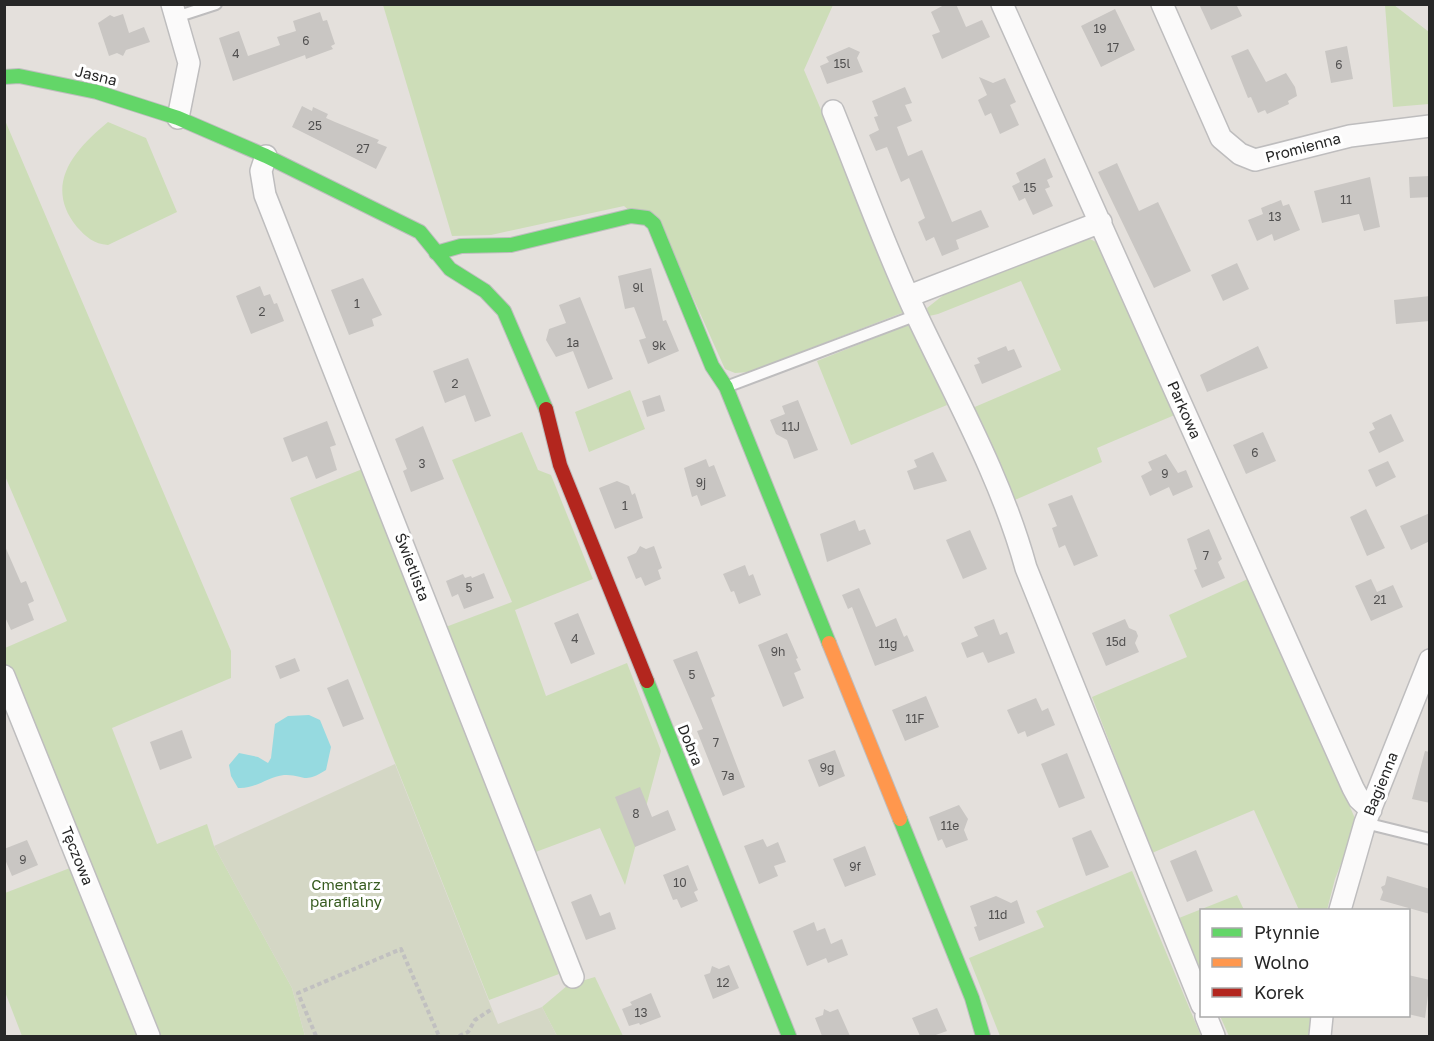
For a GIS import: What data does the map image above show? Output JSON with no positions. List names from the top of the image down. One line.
{"streets":{"street":["Jasna","Promienna","Parkowa","Świetlista","Dobra","Bagienna","Tęczowa"]},"crossings":[["Jasna","Świetlista"],["Jasna","Dobra"],["Parkowa","Bagienna"]],"parks":["Cmentarz parafialny"],"house_numbers":["19","6","17","4","15l","6","25","27","15","11","13","9l","1","2","1a","9k","2","11J","6","3","9","9j","1","7","5","21","4","15d","11g","9h","5","11F","7","9g","7a","8","11e","9","9f","10","11d","12","13"],"legend":["Płynnie","Wolno","Korek"]}
